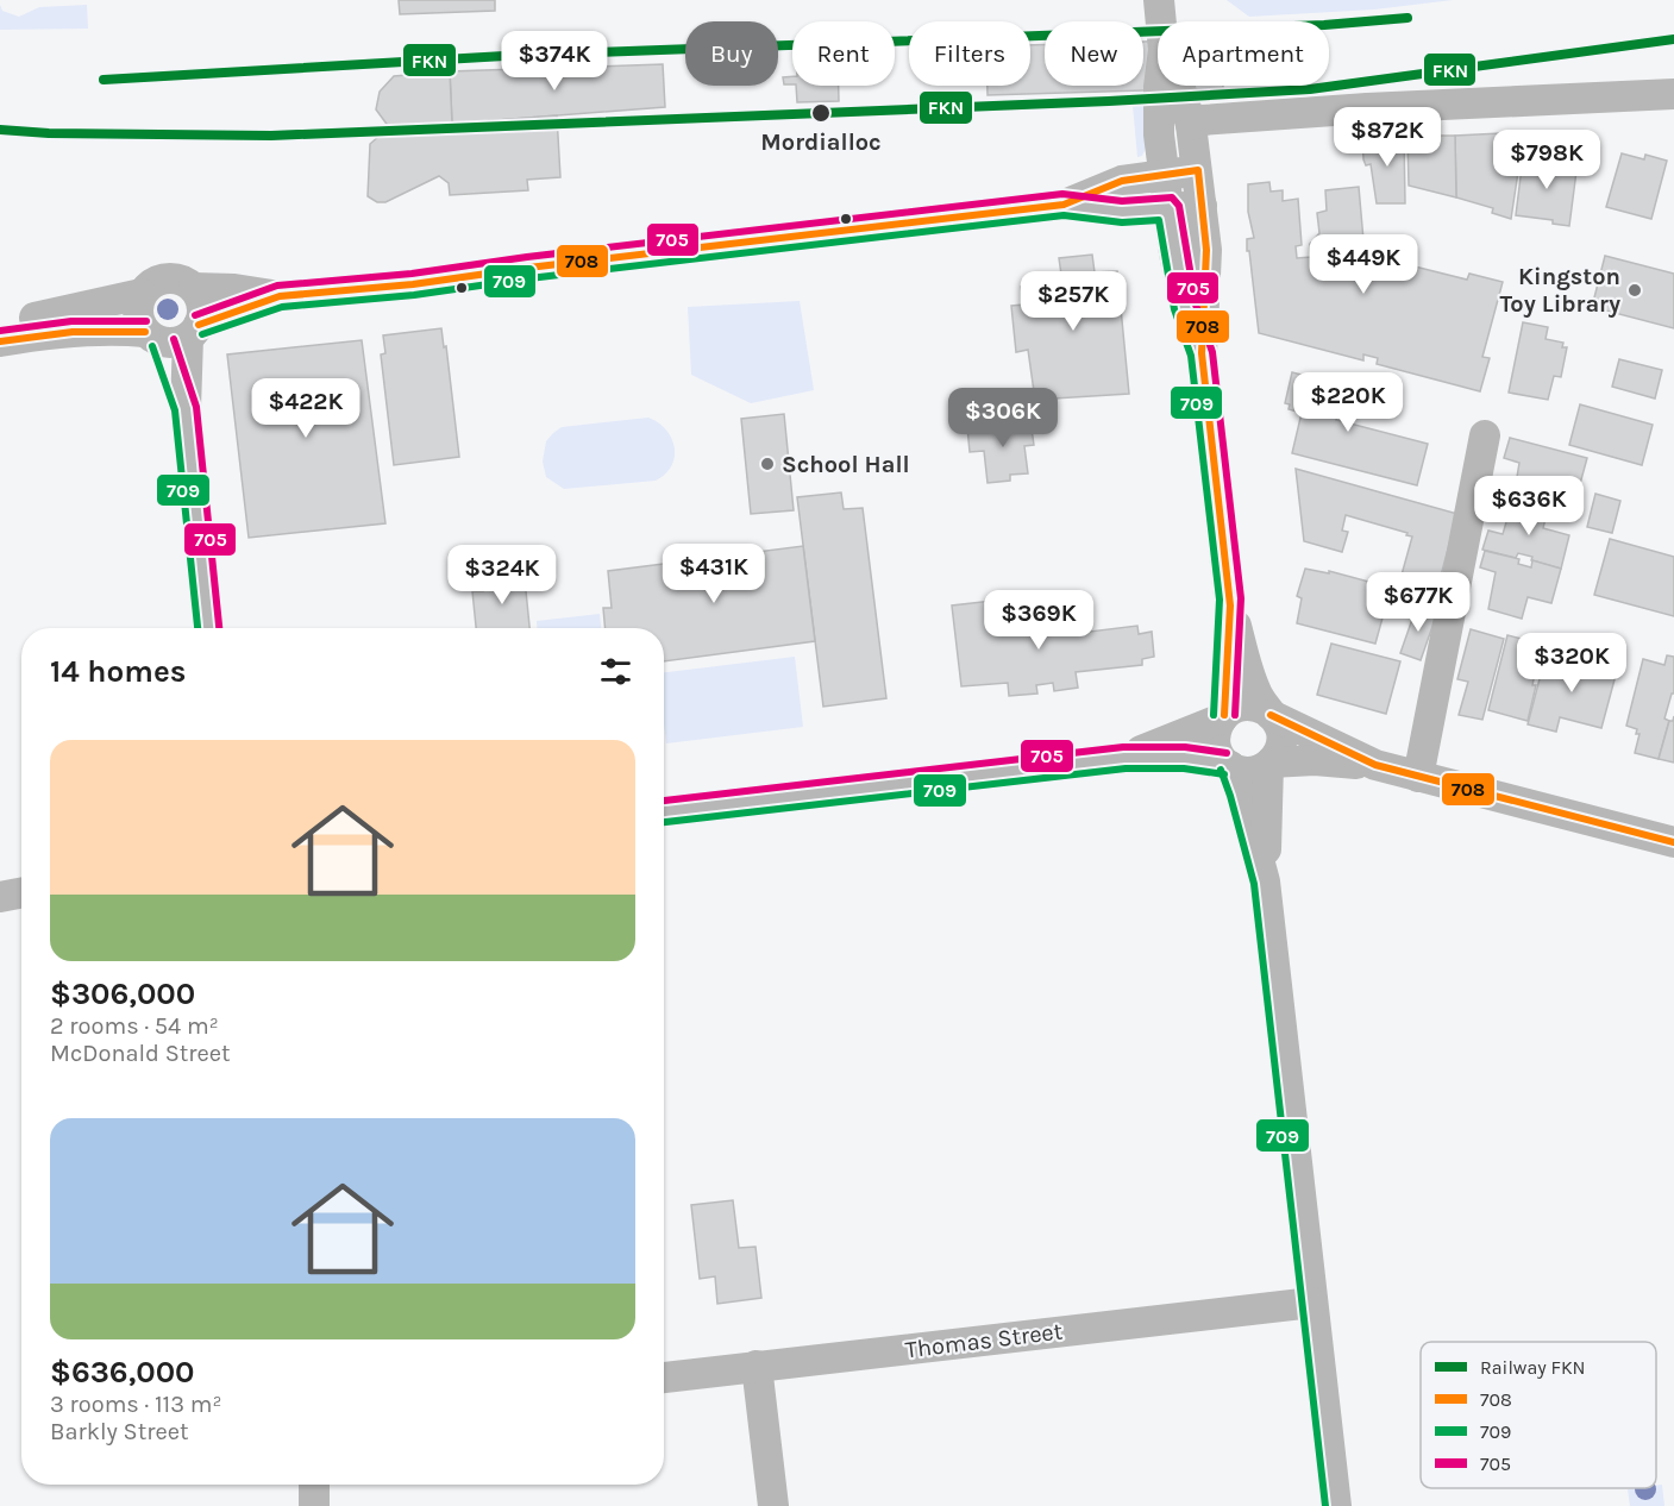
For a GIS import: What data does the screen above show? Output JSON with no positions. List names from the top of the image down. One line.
{"streets":{"street":["Thomas Street"]},"places":["Mordialloc","Kingston Toy Library","School Hall"],"lines":["rail line FKN","transit line 708","transit line 705","transit line 709"],"legend":["Railway FKN","708","709","705"],"page":{"chip":["Buy","Rent","Filters","New","Apartment"],"price":["$374K","$872K","$798K","$449K","$257K","$220K","$422K","$306K","$636K","$431K","$324K","$677K","$369K","$320K"],"heading":"14 homes","list":[{"name":"$306,000","note":"2 rooms · 54 m² · McDonald Street"},{"name":"$636,000","note":"3 rooms · 113 m² · Barkly Street"}]}}
